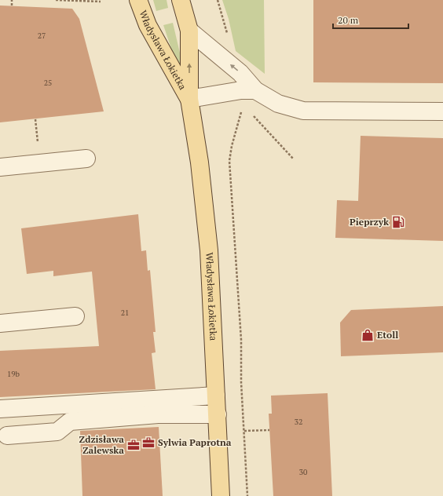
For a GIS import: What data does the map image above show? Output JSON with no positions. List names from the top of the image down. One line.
{"streets":{"main road":["Władysława Łokietka"]},"places":{"fuel station":["Pieprzyk"],"shop":["Etoll"],"office":["Sylwia Paprotna","Zdzisława Zalewska"]},"house_numbers":["27","25","21","19b","32","30"],"scale_bar":"20 m"}
